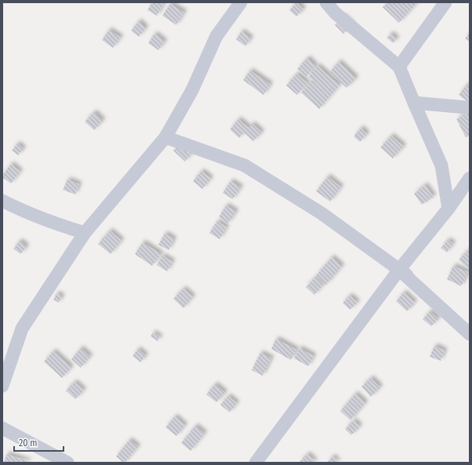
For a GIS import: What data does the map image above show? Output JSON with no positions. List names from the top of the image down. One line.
{"scale_bar":"20 m"}
